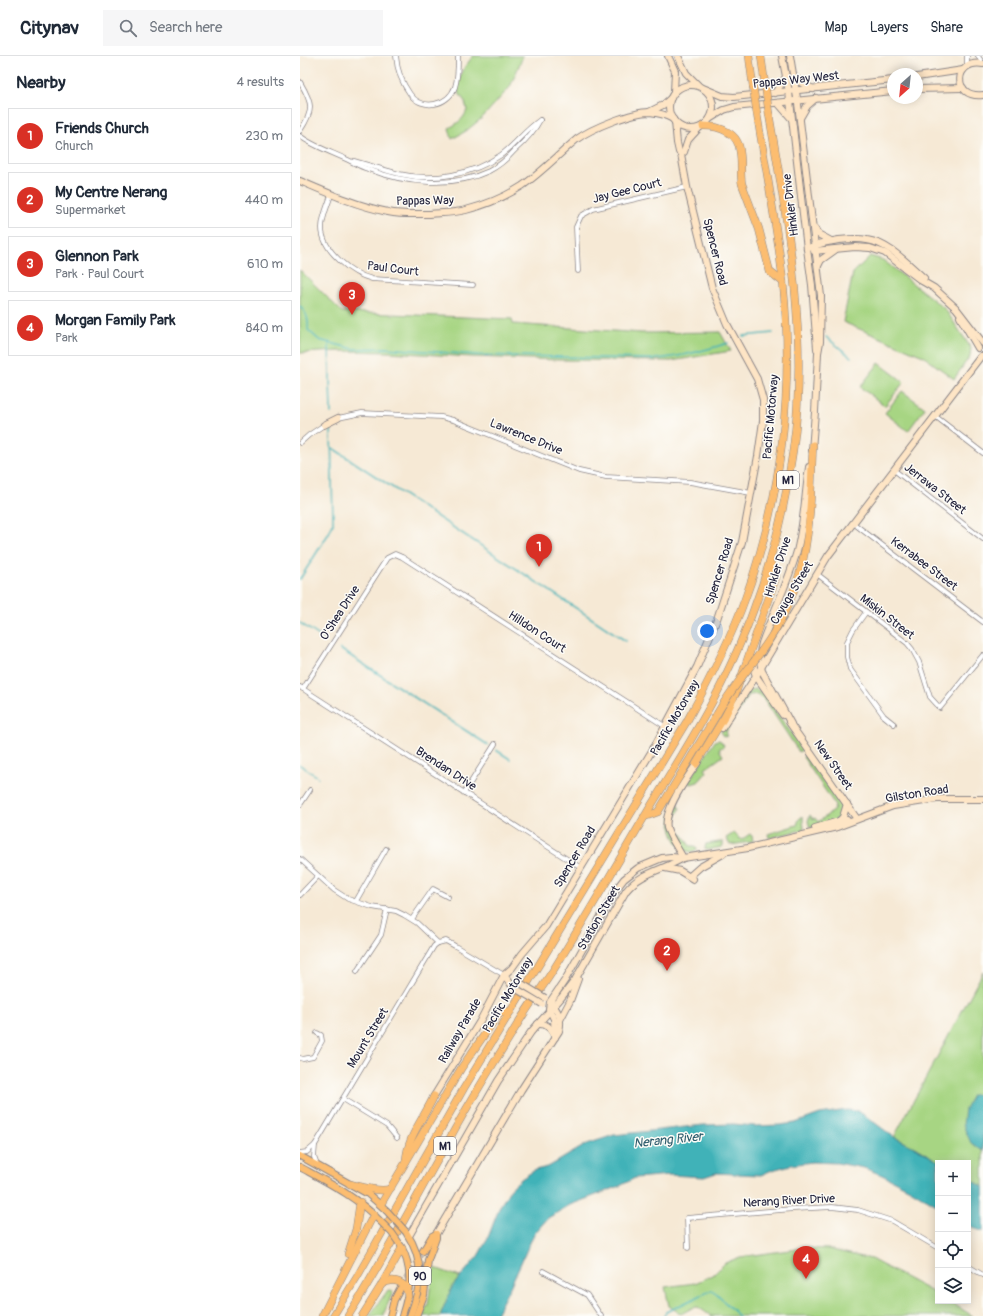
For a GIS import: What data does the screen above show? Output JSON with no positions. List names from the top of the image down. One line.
{"streets":{"highway":["Pacific Motorway","M1"],"main road":["90"],"street":["Pappas Way West","Jay Gee Court","Pappas Way","Hinkler Drive","Spencer Road","Paul Court","Lawrence Drive","Jerrawa Street","Kerrabee Street","Cayuga Street","O'Shea Drive","Miskin Street","Hilldon Court","New Street","Brendan Drive","Gilston Road","Station Street","Railway Parade","Mount Street","Nerang River Drive"]},"crossings":[["Pappas Way West","Pappas Way"],["Pappas Way West","Hinkler Drive"],["Pappas Way West","Spencer Road"],["Jay Gee Court","Spencer Road"],["Pappas Way","Spencer Road"],["Pappas Way","Paul Court"],["Hinkler Drive","Cayuga Street"],["Hinkler Drive","New Street"],["Spencer Road","Lawrence Drive"],["Spencer Road","Hilldon Court"],["Spencer Road","Brendan Drive"],["Spencer Road","Railway Parade"],["Jerrawa Street","Cayuga Street"],["Kerrabee Street","Cayuga Street"],["Cayuga Street","Miskin Street"],["Cayuga Street","New Street"],["Cayuga Street","Gilston Road"],["Cayuga Street","Station Street"],["O'Shea Drive","Hilldon Court"],["O'Shea Drive","Brendan Drive"],["New Street","Gilston Road"],["Gilston Road","Station Street"]],"water":["Nerang River"],"north":"bottom left","page":{"header":"Citynav","search":"Search here","nav":["Map","Layers","Share"],"heading":["Nearby","4 results"],"list":[{"mark":"1","name":"Friends Church","note":"Church","value":"230 m"},{"mark":"2","name":"My Centre Nerang","note":"Supermarket","value":"440 m"},{"mark":"3","name":"Glennon Park","note":"Park · Paul Court","value":"610 m"},{"mark":"4","name":"Morgan Family Park","note":"Park","value":"840 m"}],"pins":["3","1","2","4"],"map_buttons":["+","−"]}}
